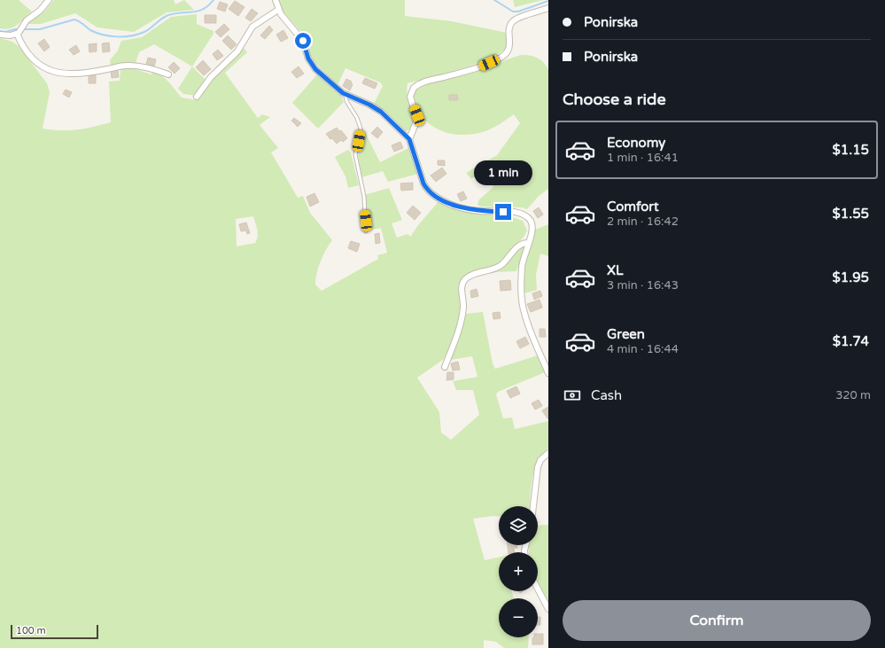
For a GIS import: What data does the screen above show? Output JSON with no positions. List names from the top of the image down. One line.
{"scale_bar":"100 m","page":{"banner":["Ponirska","Ponirska"],"heading":"Choose a ride","list":[{"name":"Economy","note":"1 min · 16:41","value":"$1.15"},{"name":"Comfort","note":"2 min · 16:42","value":"$1.55"},{"name":"XL","note":"3 min · 16:43","value":"$1.95"},{"name":"Green","note":"4 min · 16:44","value":"$1.74"}],"bubble":"1 min","pay":["Cash","320 m"],"map_buttons":["+","−"],"buttons":"Confirm","scale":"100 m"}}
